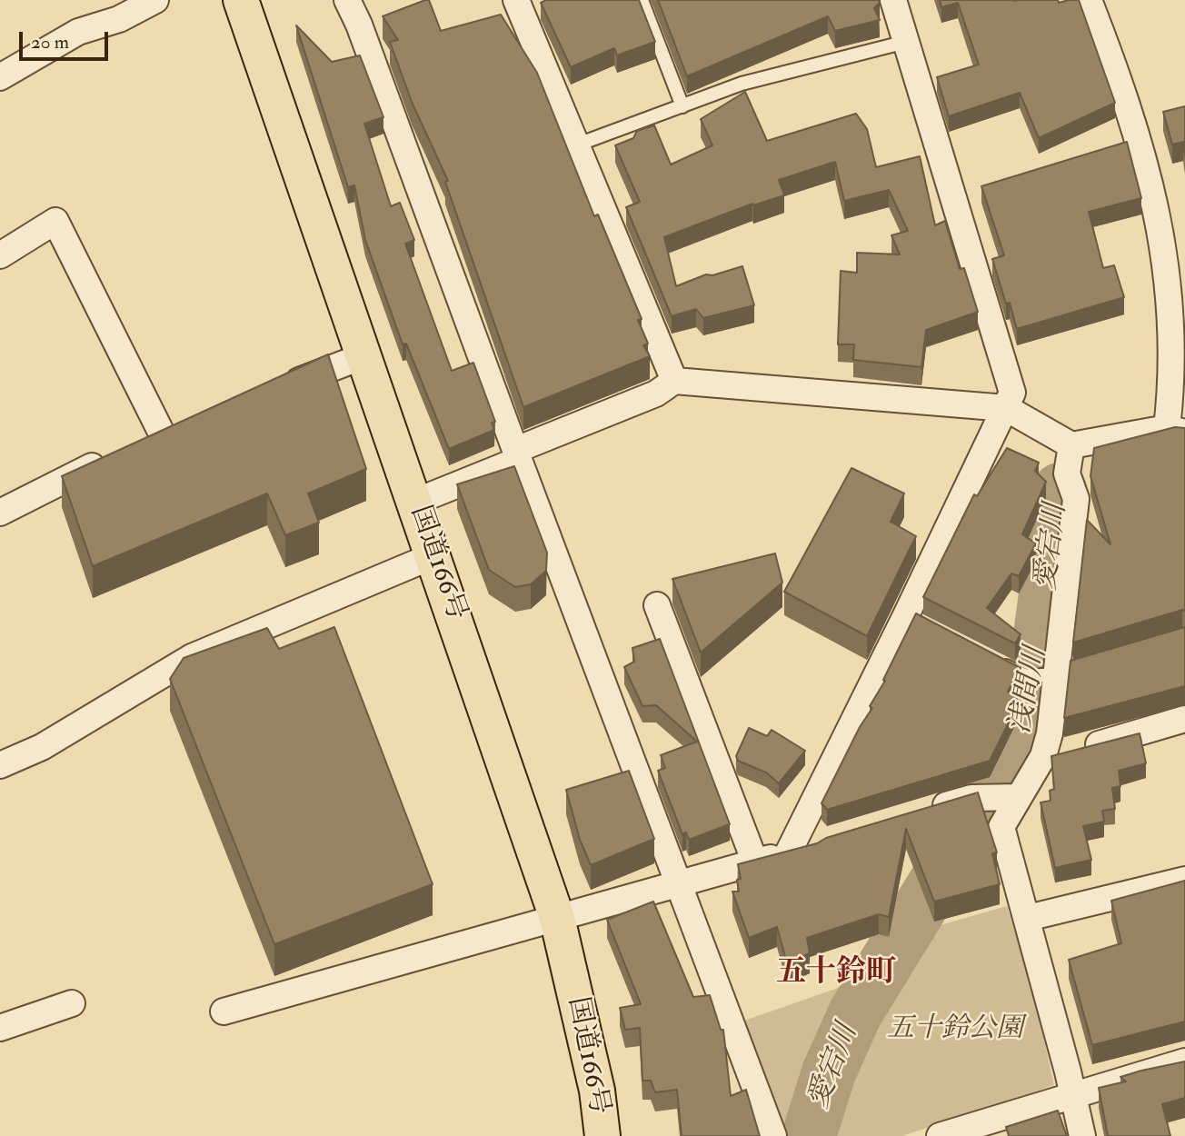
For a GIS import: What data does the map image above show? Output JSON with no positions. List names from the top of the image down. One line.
{"streets":{"highway":["国道166号"]},"districts":["五十鈴町"],"water":["愛宕川","浅間川"],"parks":["五十鈴公園"],"scale_bar":"20 m"}
